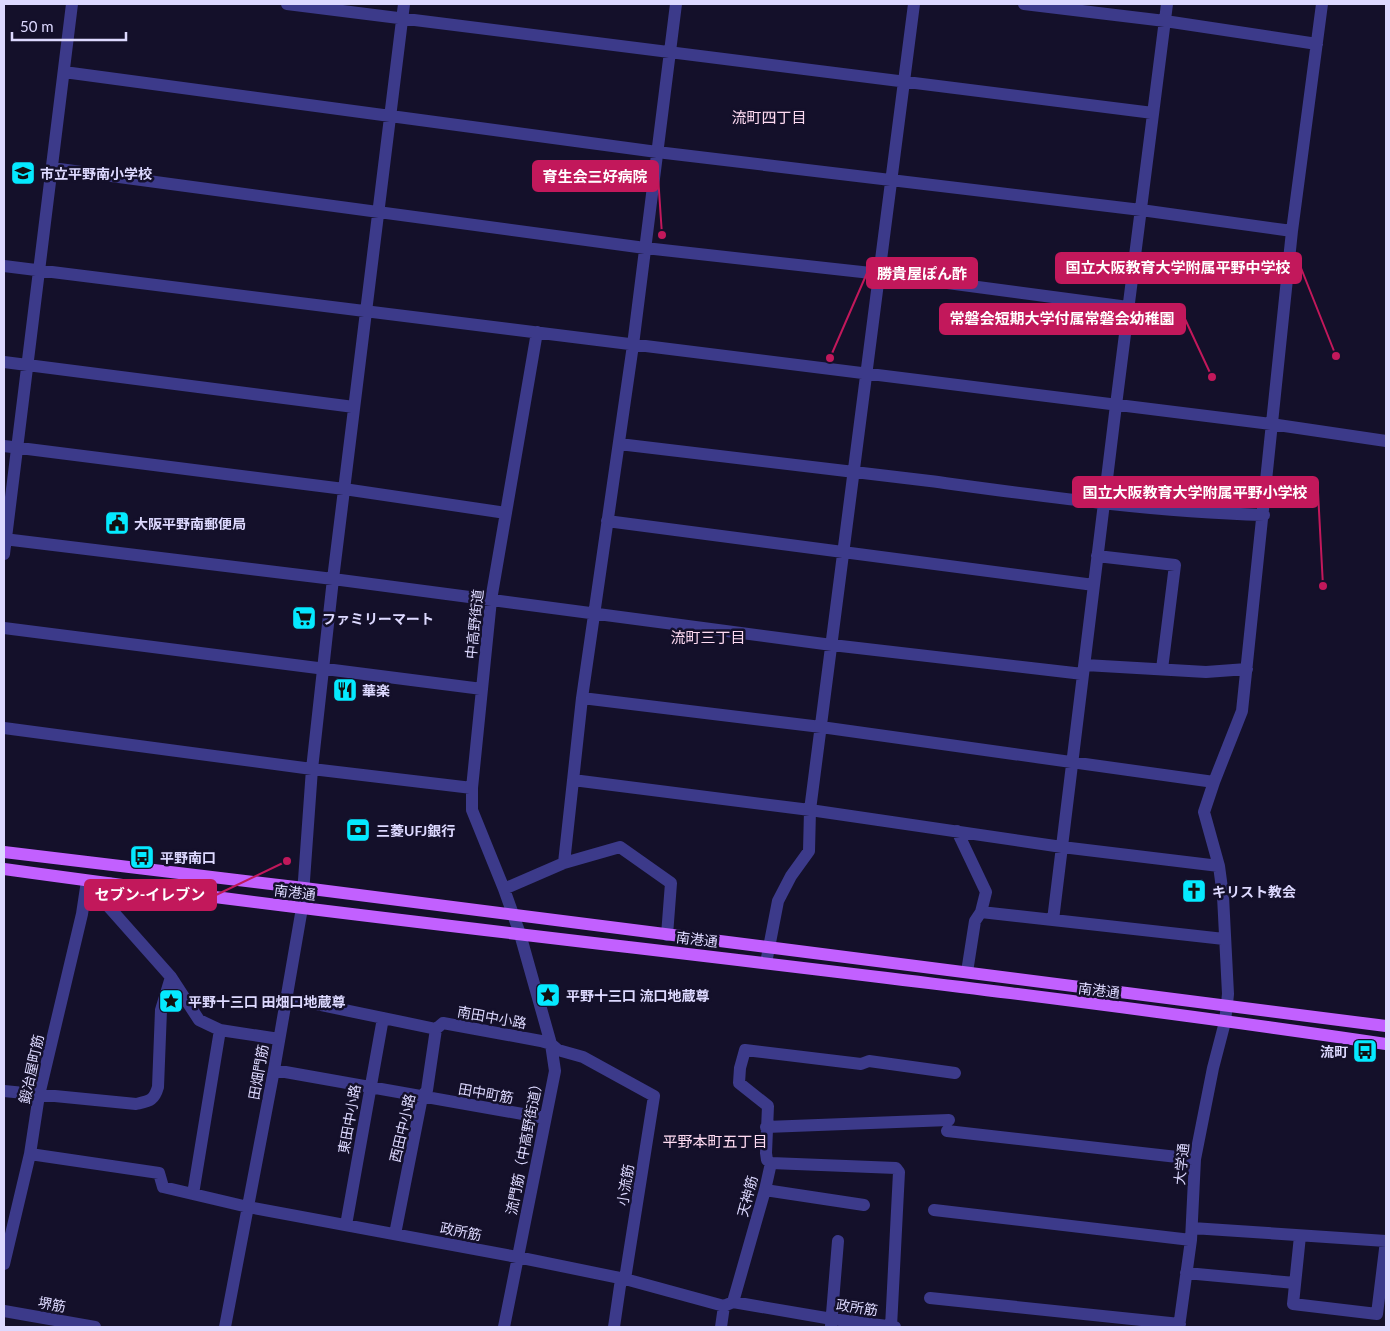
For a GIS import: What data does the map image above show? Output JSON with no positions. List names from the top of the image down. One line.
{"streets":{"main road":["南港通"],"street":["中高野街道","南田中小路","鍛冶屋町筋","田畑門筋","田中町筋","東田中小路","西田中小路","流門筋（中高野街道）","大学通","小流筋","天神筋","政所筋","堺筋"]},"crossings":[["中高野街道","南港通"],["中高野街道","流門筋（中高野街道）"],["南港通","鍛冶屋町筋"],["南港通","田畑門筋"],["南港通","流門筋（中高野街道）"],["南港通","大学通"],["南田中小路","東田中小路"],["南田中小路","西田中小路"],["南田中小路","流門筋（中高野街道）"],["南田中小路","小流筋"],["鍛冶屋町筋","政所筋"],["田畑門筋","田中町筋"],["田畑門筋","政所筋"],["田中町筋","東田中小路"],["田中町筋","西田中小路"],["田中町筋","流門筋（中高野街道）"],["東田中小路","政所筋"],["西田中小路","政所筋"],["流門筋（中高野街道）","政所筋"],["小流筋","政所筋"],["天神筋","政所筋"]],"districts":["流町四丁目","流町三丁目","平野本町五丁目"],"places":{"school or university":["市立平野南小学校"],"other":["育生会三好病院","国立大阪教育大学附属平野中学校","勝貴屋ぽん酢","常磐会短期大学付属常磐会幼稚園","国立大阪教育大学附属平野小学校","セブン-イレブン"],"public building":["大阪平野南郵便局"],"supermarket":["ファミリーマート"],"restaurant":["華楽"],"bank":["三菱UFJ銀行"],"bus stop":["平野南口","流町"],"church":["キリスト教会"],"place":["平野十三口 流口地蔵尊","平野十三口 田畑口地蔵尊"]},"scale_bar":"50 m"}
